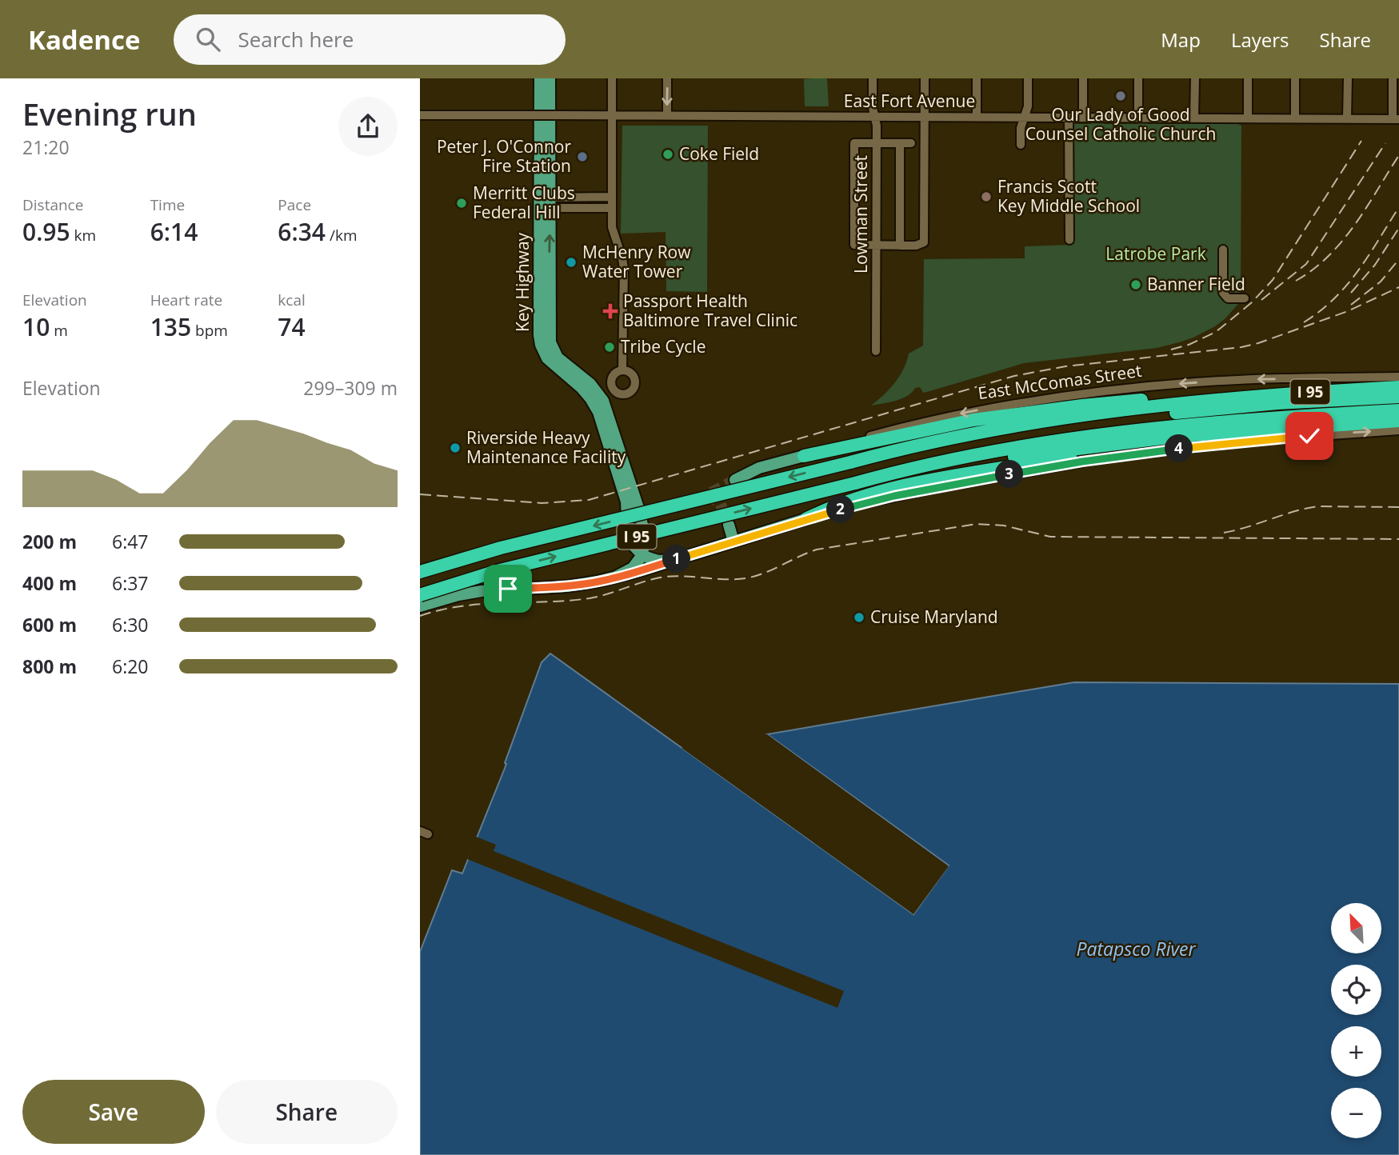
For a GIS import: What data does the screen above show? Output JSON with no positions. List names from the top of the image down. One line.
{"streets":{"highway":["I 95"],"main road":["Key Highway","East McComas Street"],"street":["East Fort Avenue","Lowman Street"]},"crossings":[["East Fort Avenue","Lowman Street"]],"water":["Patapsco River"],"parks":["Latrobe Park"],"places":{"other":["Our Lady of Good Counsel Catholic Church","Coke Field","Peter J. O'Connor Fire Station","Francis Scott Key Middle School","Merritt Clubs Federal Hill","McHenry Row Water Tower","Banner Field","Tribe Cycle","Riverside Heavy Maintenance Facility","Cruise Maryland"],"health":["Passport Health Baltimore Travel Clinic"]},"north":"top left","page":{"header":"Kadence","search":"Search here","nav":["Map","Layers","Share"],"heading":["Evening run","21:20"],"stats":[["Distance","0.95 km"],["Time","6:14"],["Pace","6:34 /km"],["Elevation","10 m"],["Heart rate","135 bpm"],["kcal","74"]],"chart":["Elevation","299–309 m"],"pins":["4","3","2","1"],"list":[{"name":"200 m","note":"6:47"},{"name":"400 m","note":"6:37"},{"name":"600 m","note":"6:30"},{"name":"800 m","note":"6:20"}],"map_buttons":["+","−"],"buttons":["Save","Share"]}}
